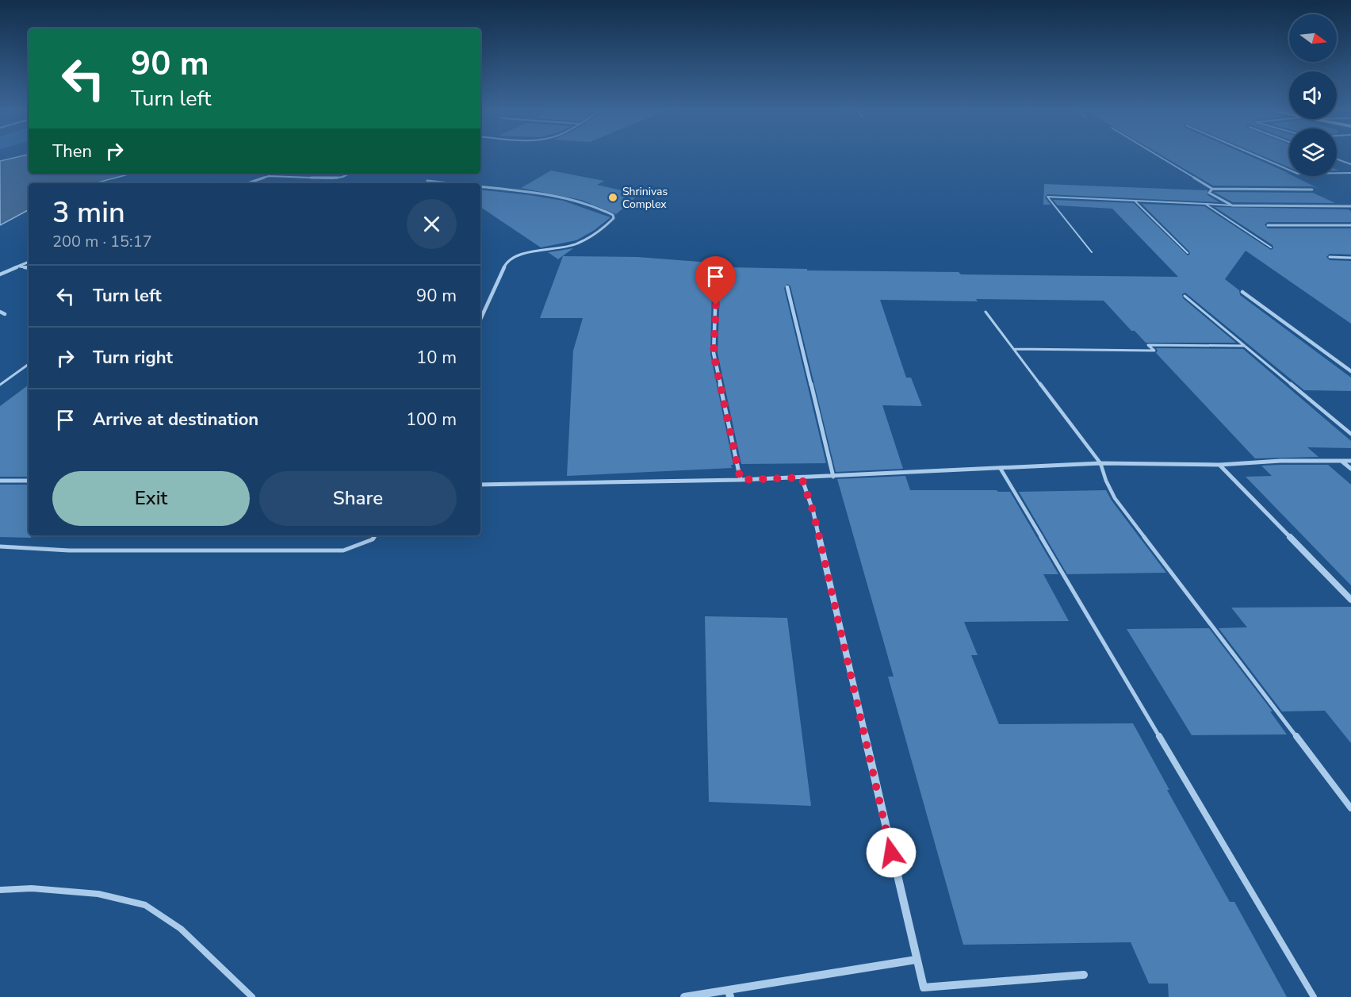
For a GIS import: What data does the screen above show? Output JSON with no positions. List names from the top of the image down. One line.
{"places":["Shrinivas Complex"],"north":"right","page":{"turn":["90 m","Turn left"],"then":"Then","heading":["3 min","200 m · 15:17"],"list":[{"name":"Turn left","value":"90 m"},{"name":"Turn right","value":"10 m"},{"name":"Arrive at destination","value":"100 m"}],"buttons":["Exit","Share"]}}
